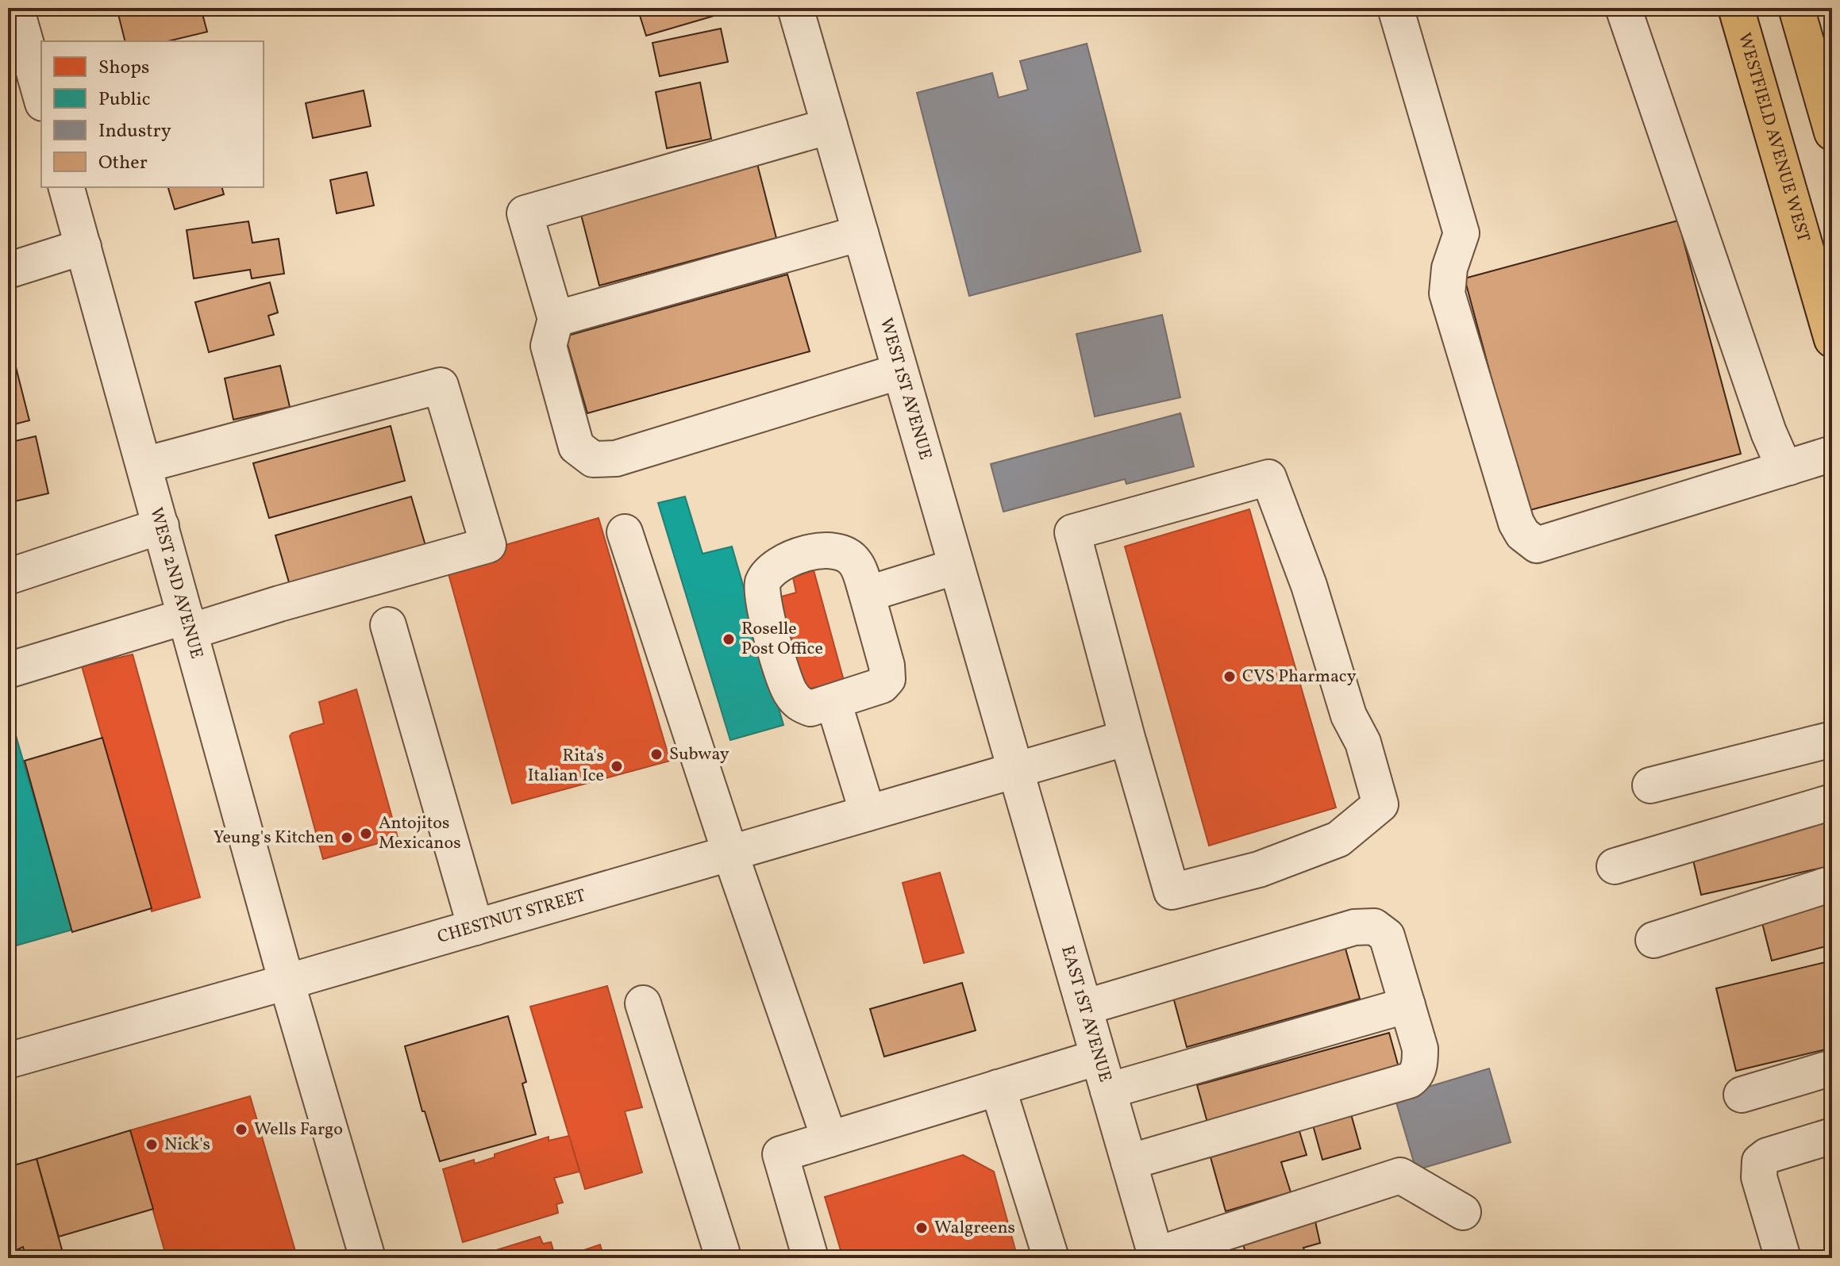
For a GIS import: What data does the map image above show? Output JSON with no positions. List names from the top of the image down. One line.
{"streets":{"main road":["WESTFIELD AVENUE WEST"],"street":["WEST 1ST AVENUE","WEST 2ND AVENUE","CHESTNUT STREET","EAST 1ST AVENUE"]},"crossings":[["WEST 1ST AVENUE","CHESTNUT STREET"],["WEST 1ST AVENUE","EAST 1ST AVENUE"],["WEST 2ND AVENUE","CHESTNUT STREET"],["CHESTNUT STREET","EAST 1ST AVENUE"]],"places":["Roselle Post Office","CVS Pharmacy","Subway","Rita's Italian Ice","Antojitos Mexicanos","Yeung's Kitchen","Wells Fargo","Nick's","Walgreens"],"legend":["Shops","Public","Industry","Other"]}
